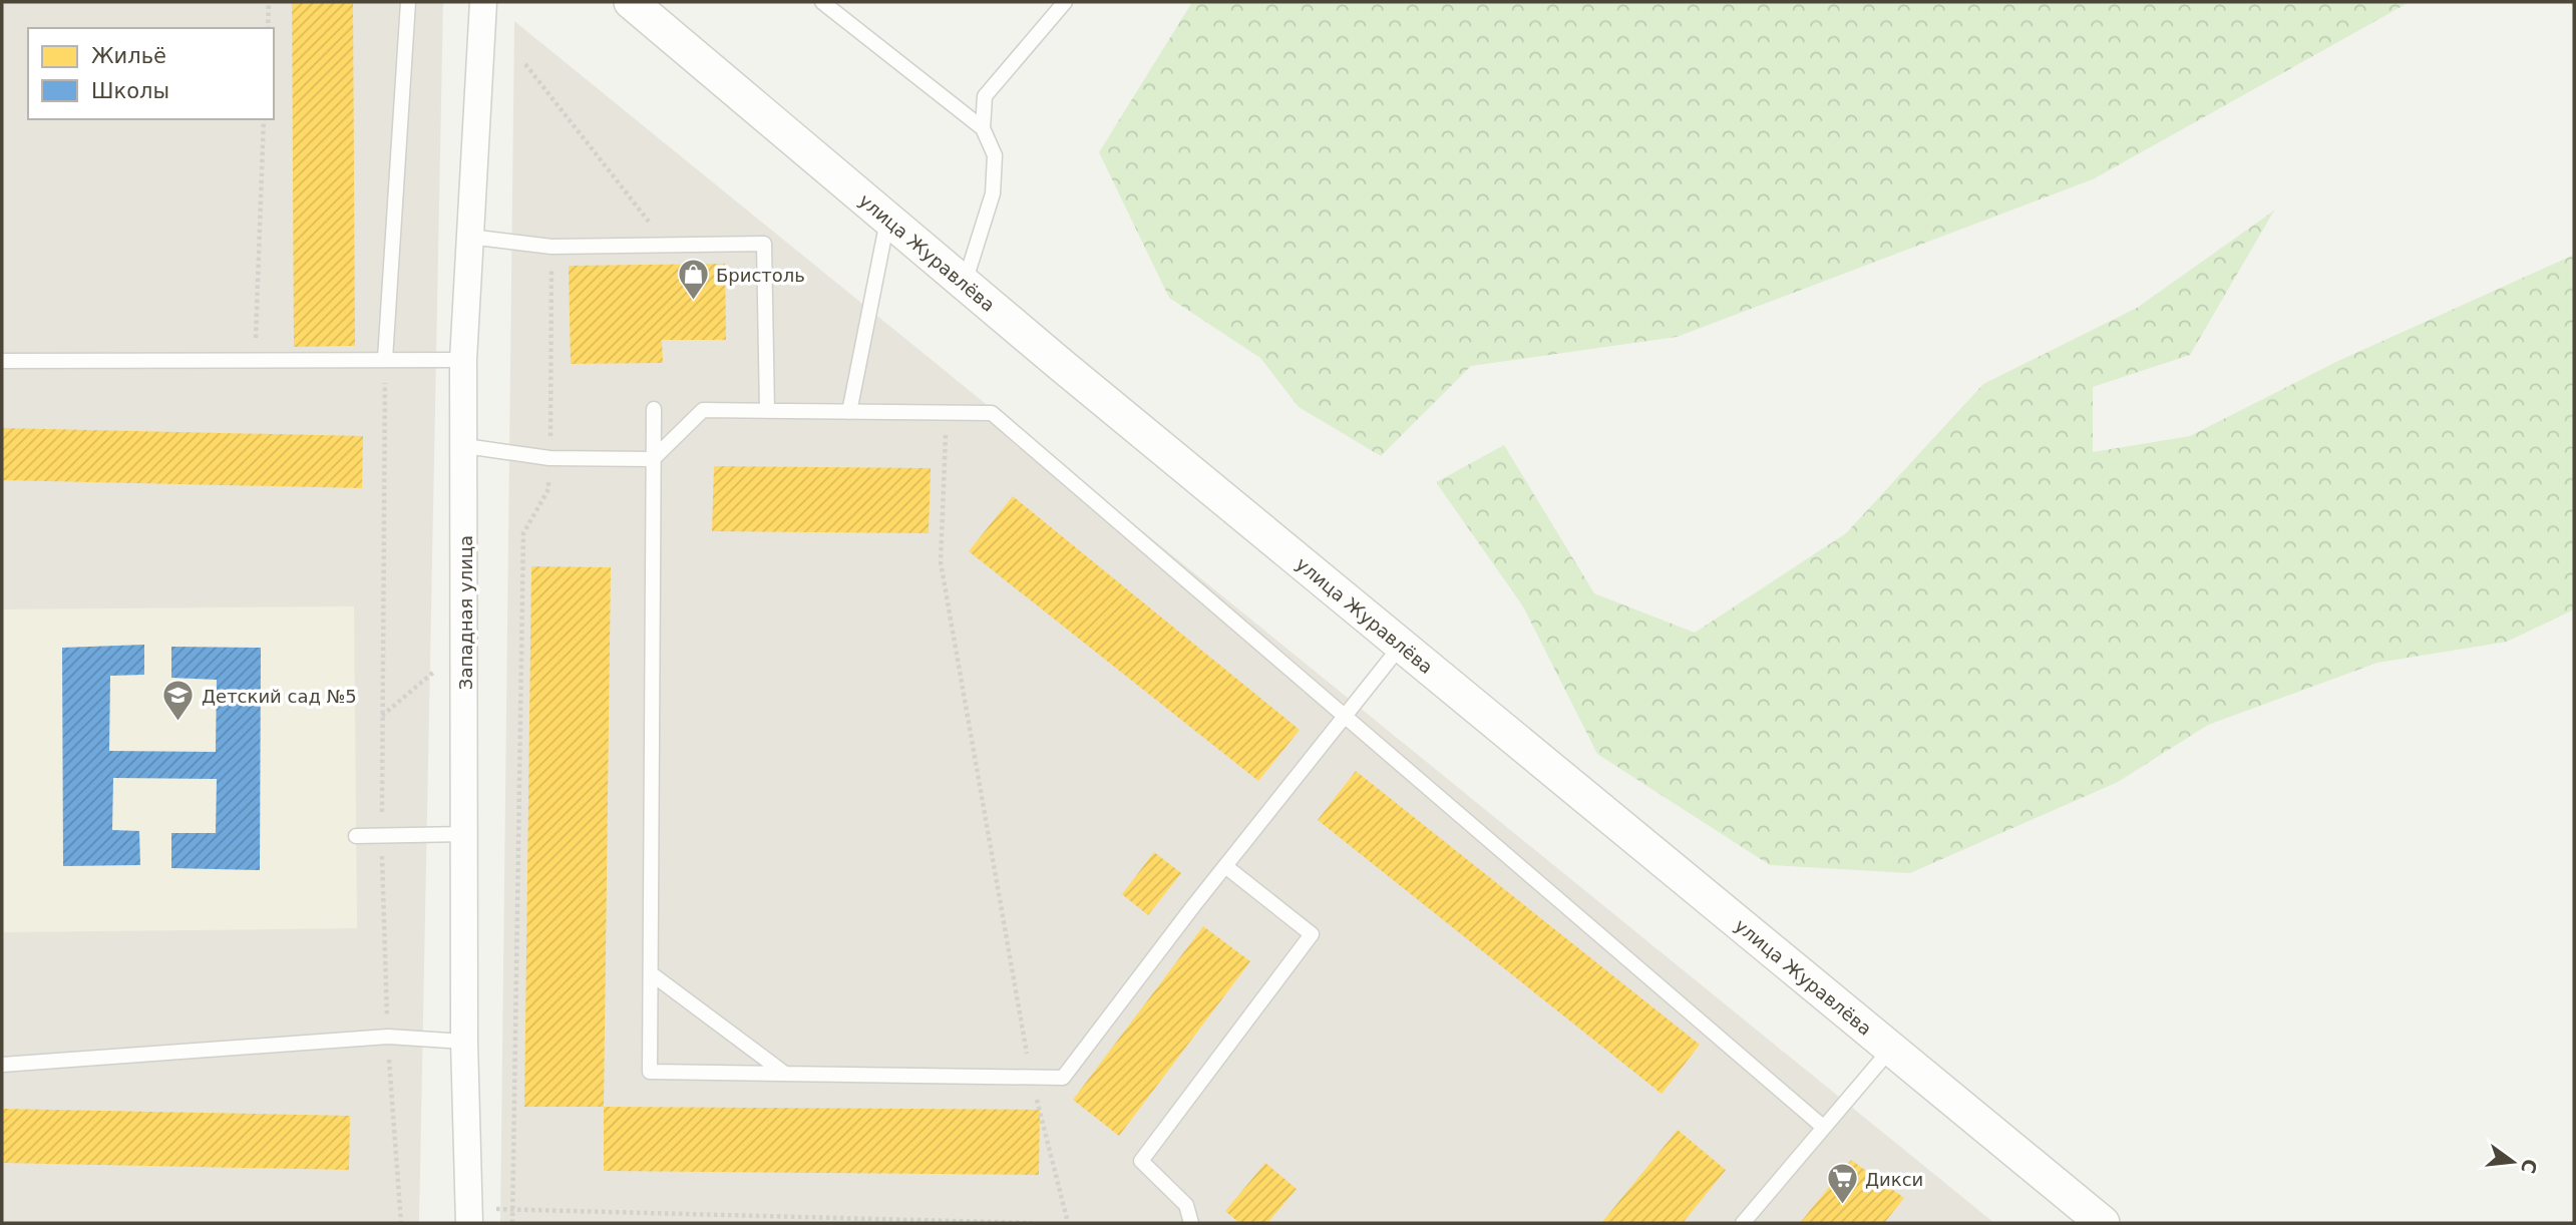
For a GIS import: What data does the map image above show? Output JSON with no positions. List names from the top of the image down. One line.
{"streets":{"street":["улица Журавлёва","Западная улица"]},"places":{"shop":["Бристоль"],"school or university":["Детский сад №5"],"supermarket":["Дикси"]},"legend":["Жильё","Школы"],"north":"right"}
